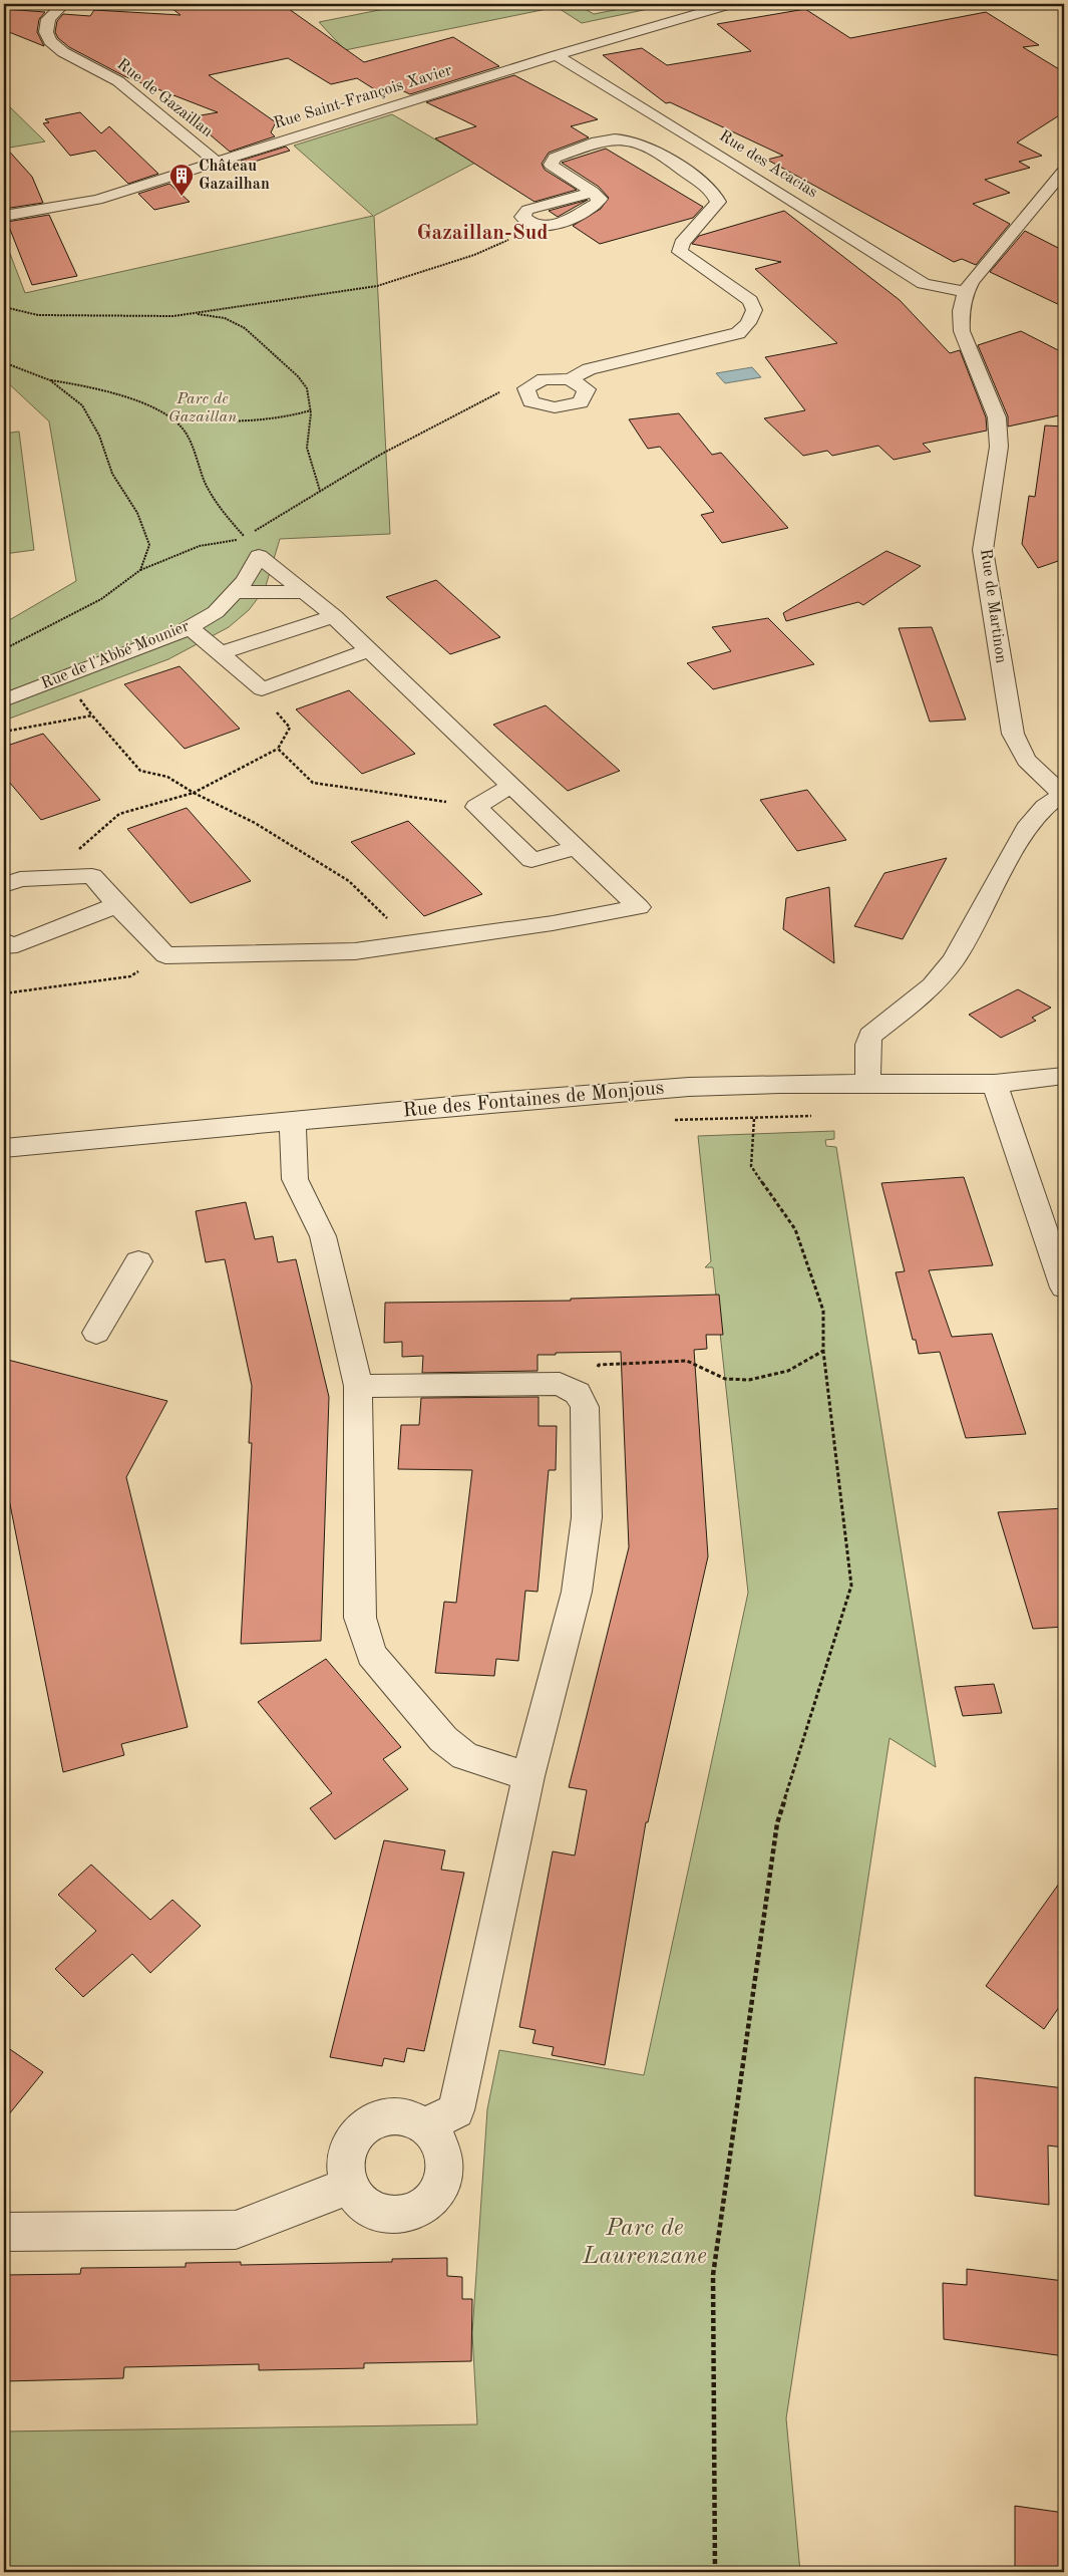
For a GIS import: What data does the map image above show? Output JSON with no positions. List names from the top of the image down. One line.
{"streets":{"street":["Rue Saint-François Xavier","Rue de Gazaillan","Rue des Acacias","Rue de Martinon","Rue de l'Abbé Mounier","Rue des Fontaines de Monjous"]},"crossings":[["Rue Saint-François Xavier","Rue de Gazaillan"],["Rue Saint-François Xavier","Rue des Acacias"],["Rue des Acacias","Rue de Martinon"]],"districts":["Gazaillan-Sud"],"parks":["Parc de Gazaillan","Parc de Laurenzane"],"places":{"building":["Château Gazailhan"]}}
